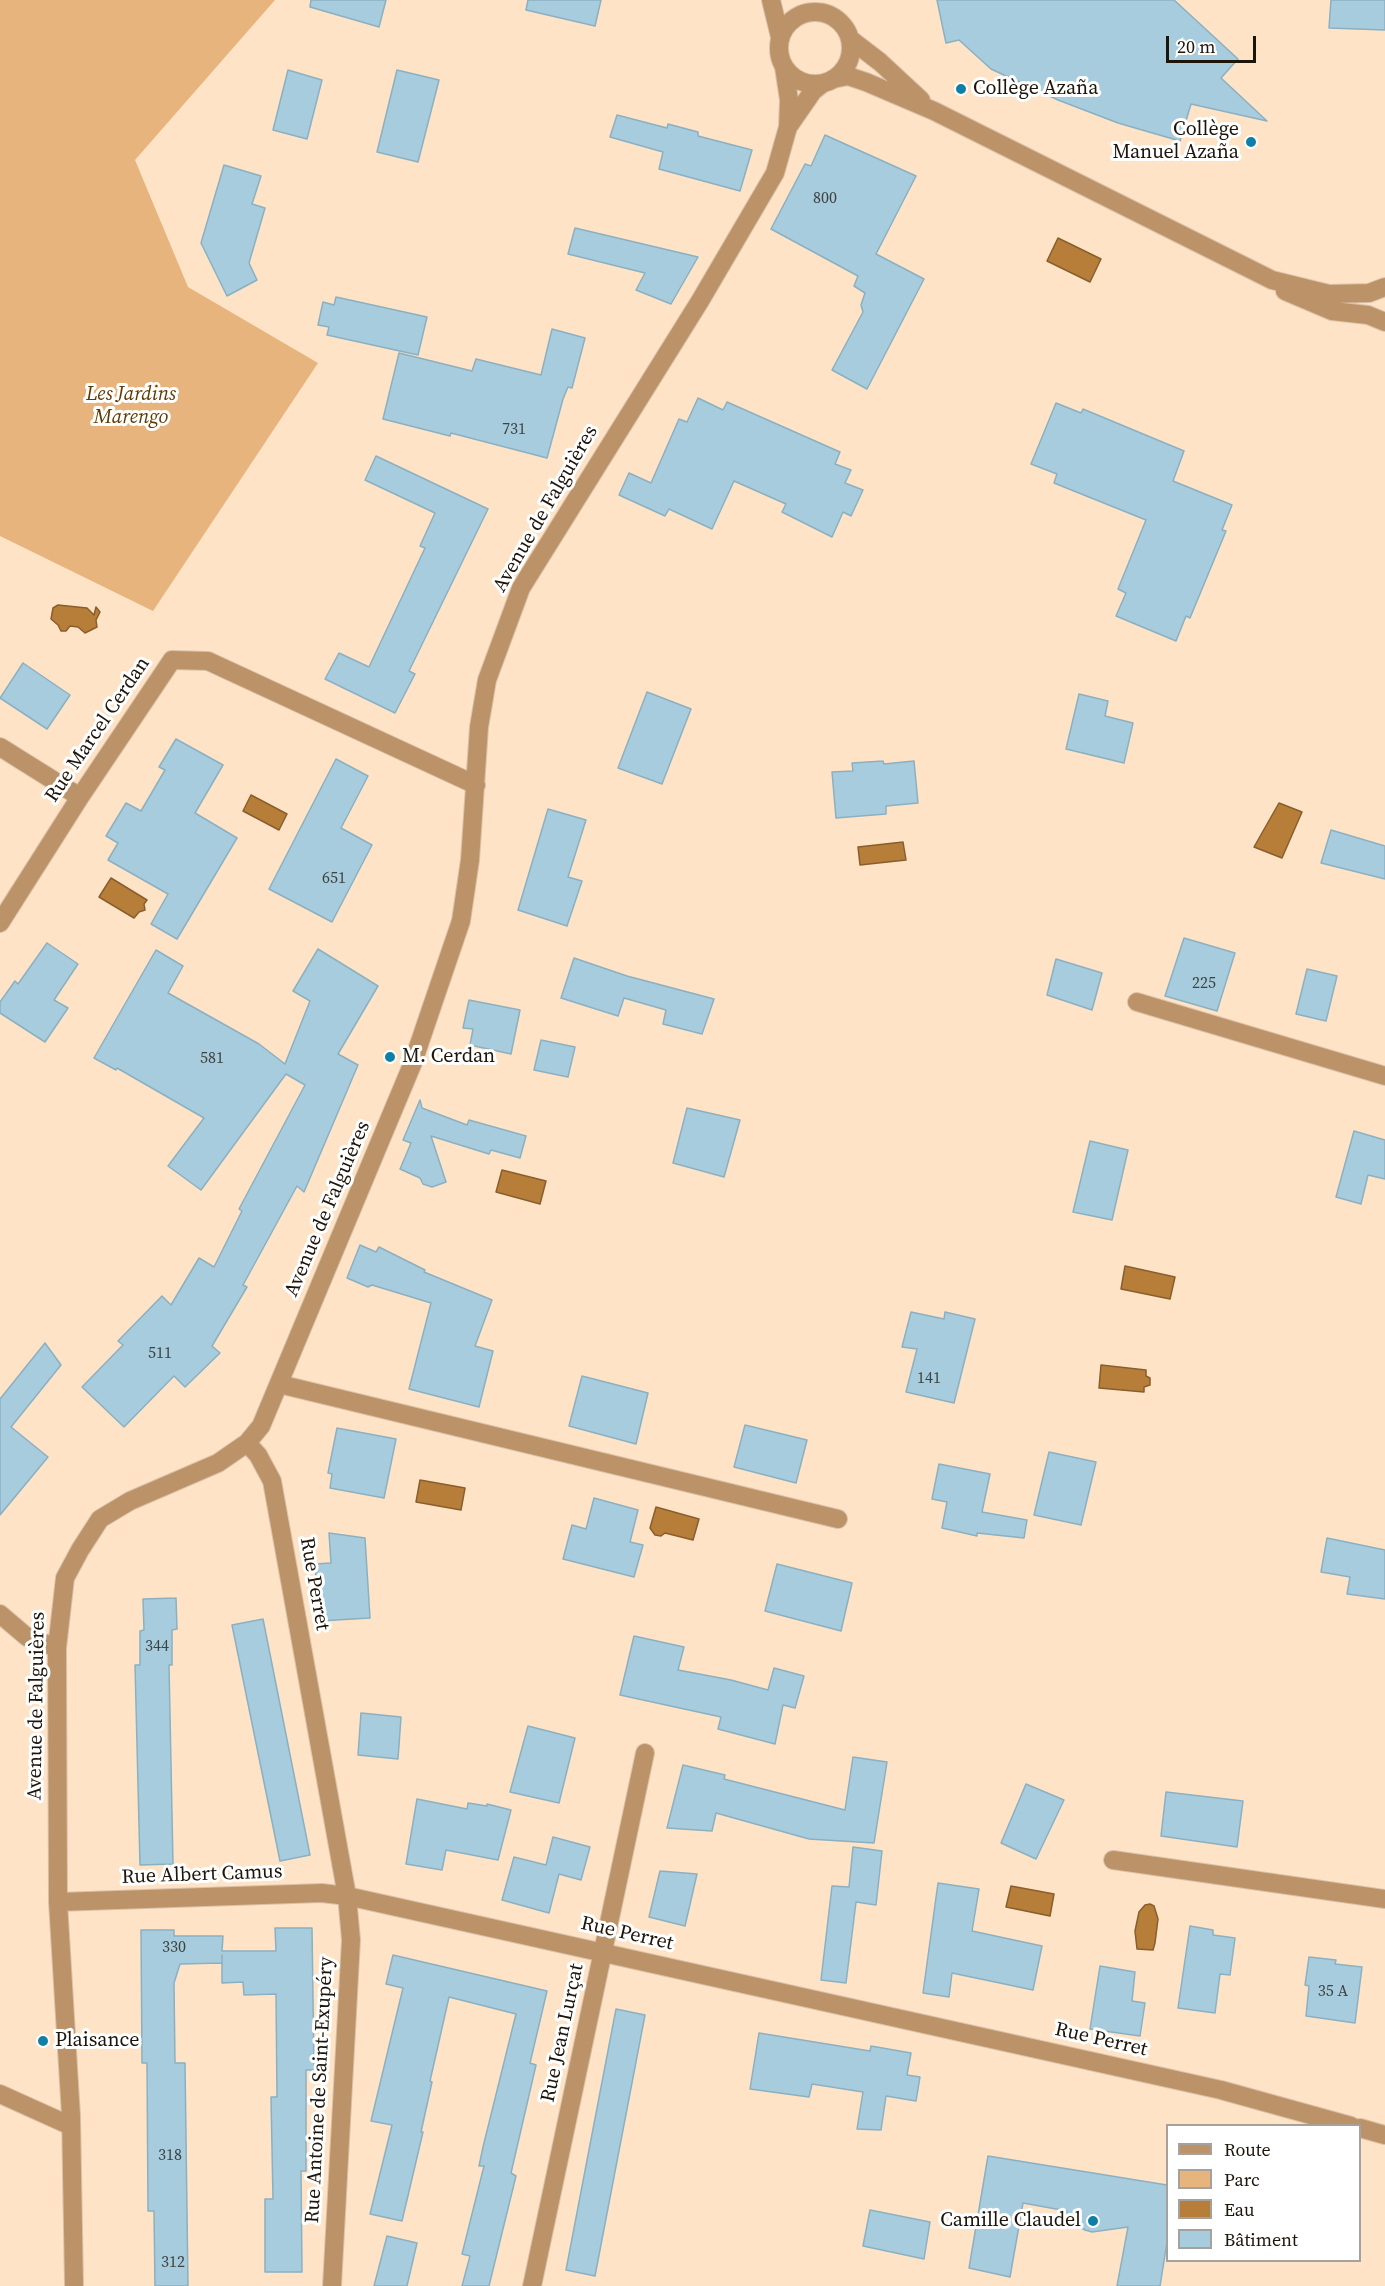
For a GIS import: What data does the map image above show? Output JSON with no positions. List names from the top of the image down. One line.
{"streets":{"street":["Avenue de Falguières","Rue Marcel Cerdan","Rue Perret","Rue Albert Camus","Rue Jean Lurçat","Rue Antoine de Saint-Exupéry"]},"crossings":[["Avenue de Falguières","Rue Marcel Cerdan"],["Avenue de Falguières","Rue Perret"],["Avenue de Falguières","Rue Albert Camus"],["Rue Perret","Rue Albert Camus"],["Rue Perret","Rue Jean Lurçat"],["Rue Perret","Rue Antoine de Saint-Exupéry"],["Rue Albert Camus","Rue Antoine de Saint-Exupéry"]],"parks":["Les Jardins Marengo"],"places":["Collège Azaña","Collège Manuel Azaña","M. Cerdan","Plaisance","Camille Claudel"],"house_numbers":["800","731","651","225","581","511","141","344","330","35 A","318","312"],"legend":["Route","Parc","Eau","Bâtiment"],"scale_bar":"20 m"}
